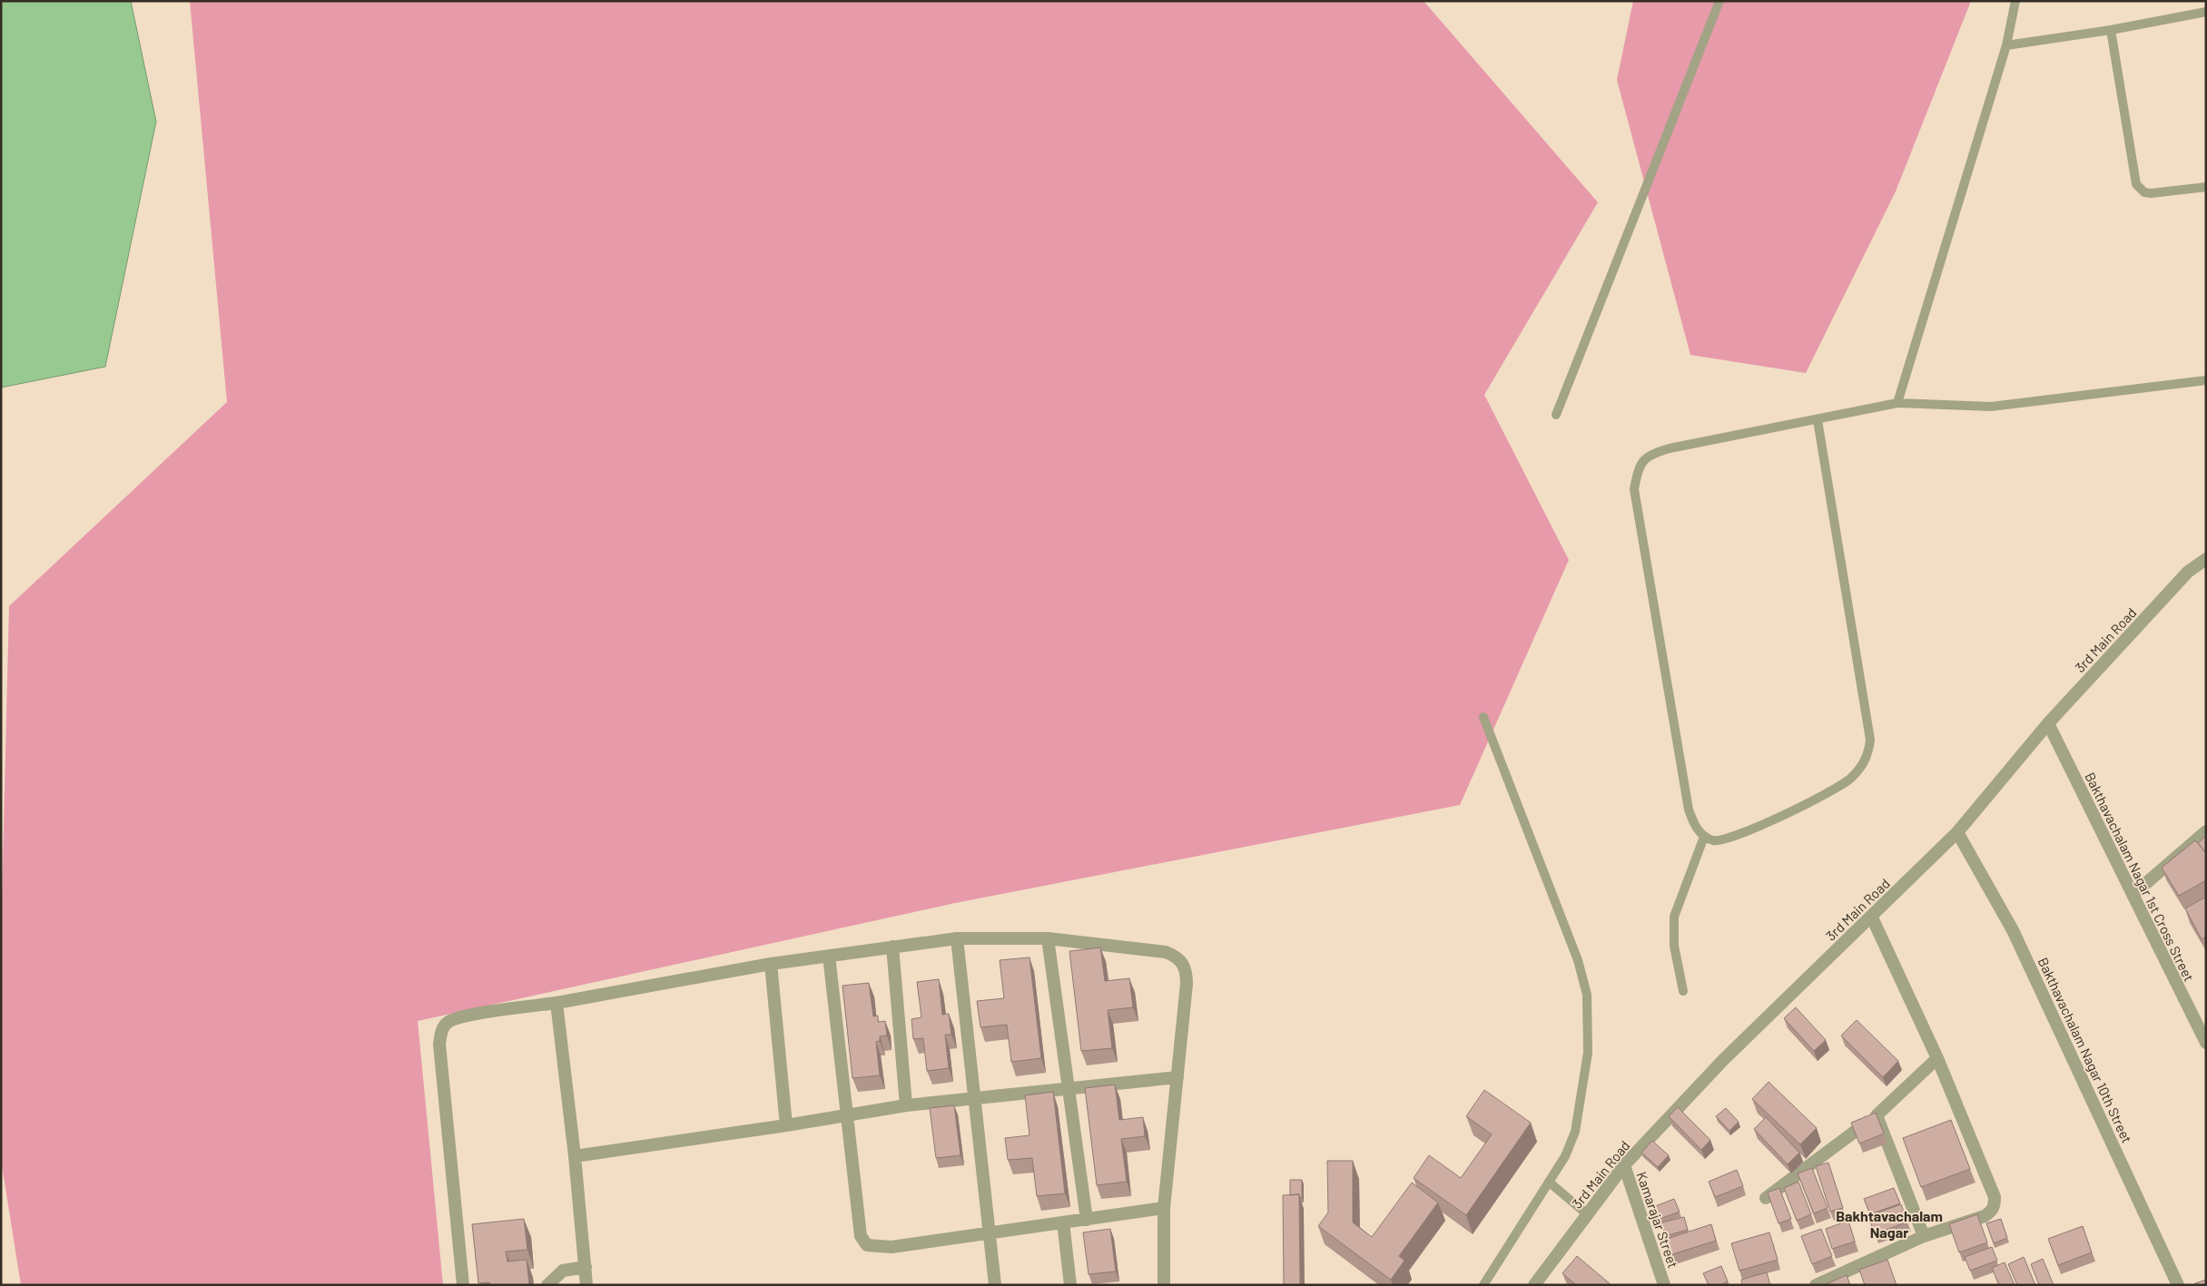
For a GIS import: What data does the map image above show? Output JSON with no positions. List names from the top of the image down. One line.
{"streets":{"street":["3rd Main Road","Bakthavachalam Nagar 1st Cross Street","Bakthavachalam Nagar 10th Street","Kamarajar Street"]},"crossings":[["3rd Main Road","Bakthavachalam Nagar 1st Cross Street"],["3rd Main Road","Bakthavachalam Nagar 10th Street"],["3rd Main Road","Kamarajar Street"]],"districts":["Bakhtavachalam Nagar"]}
